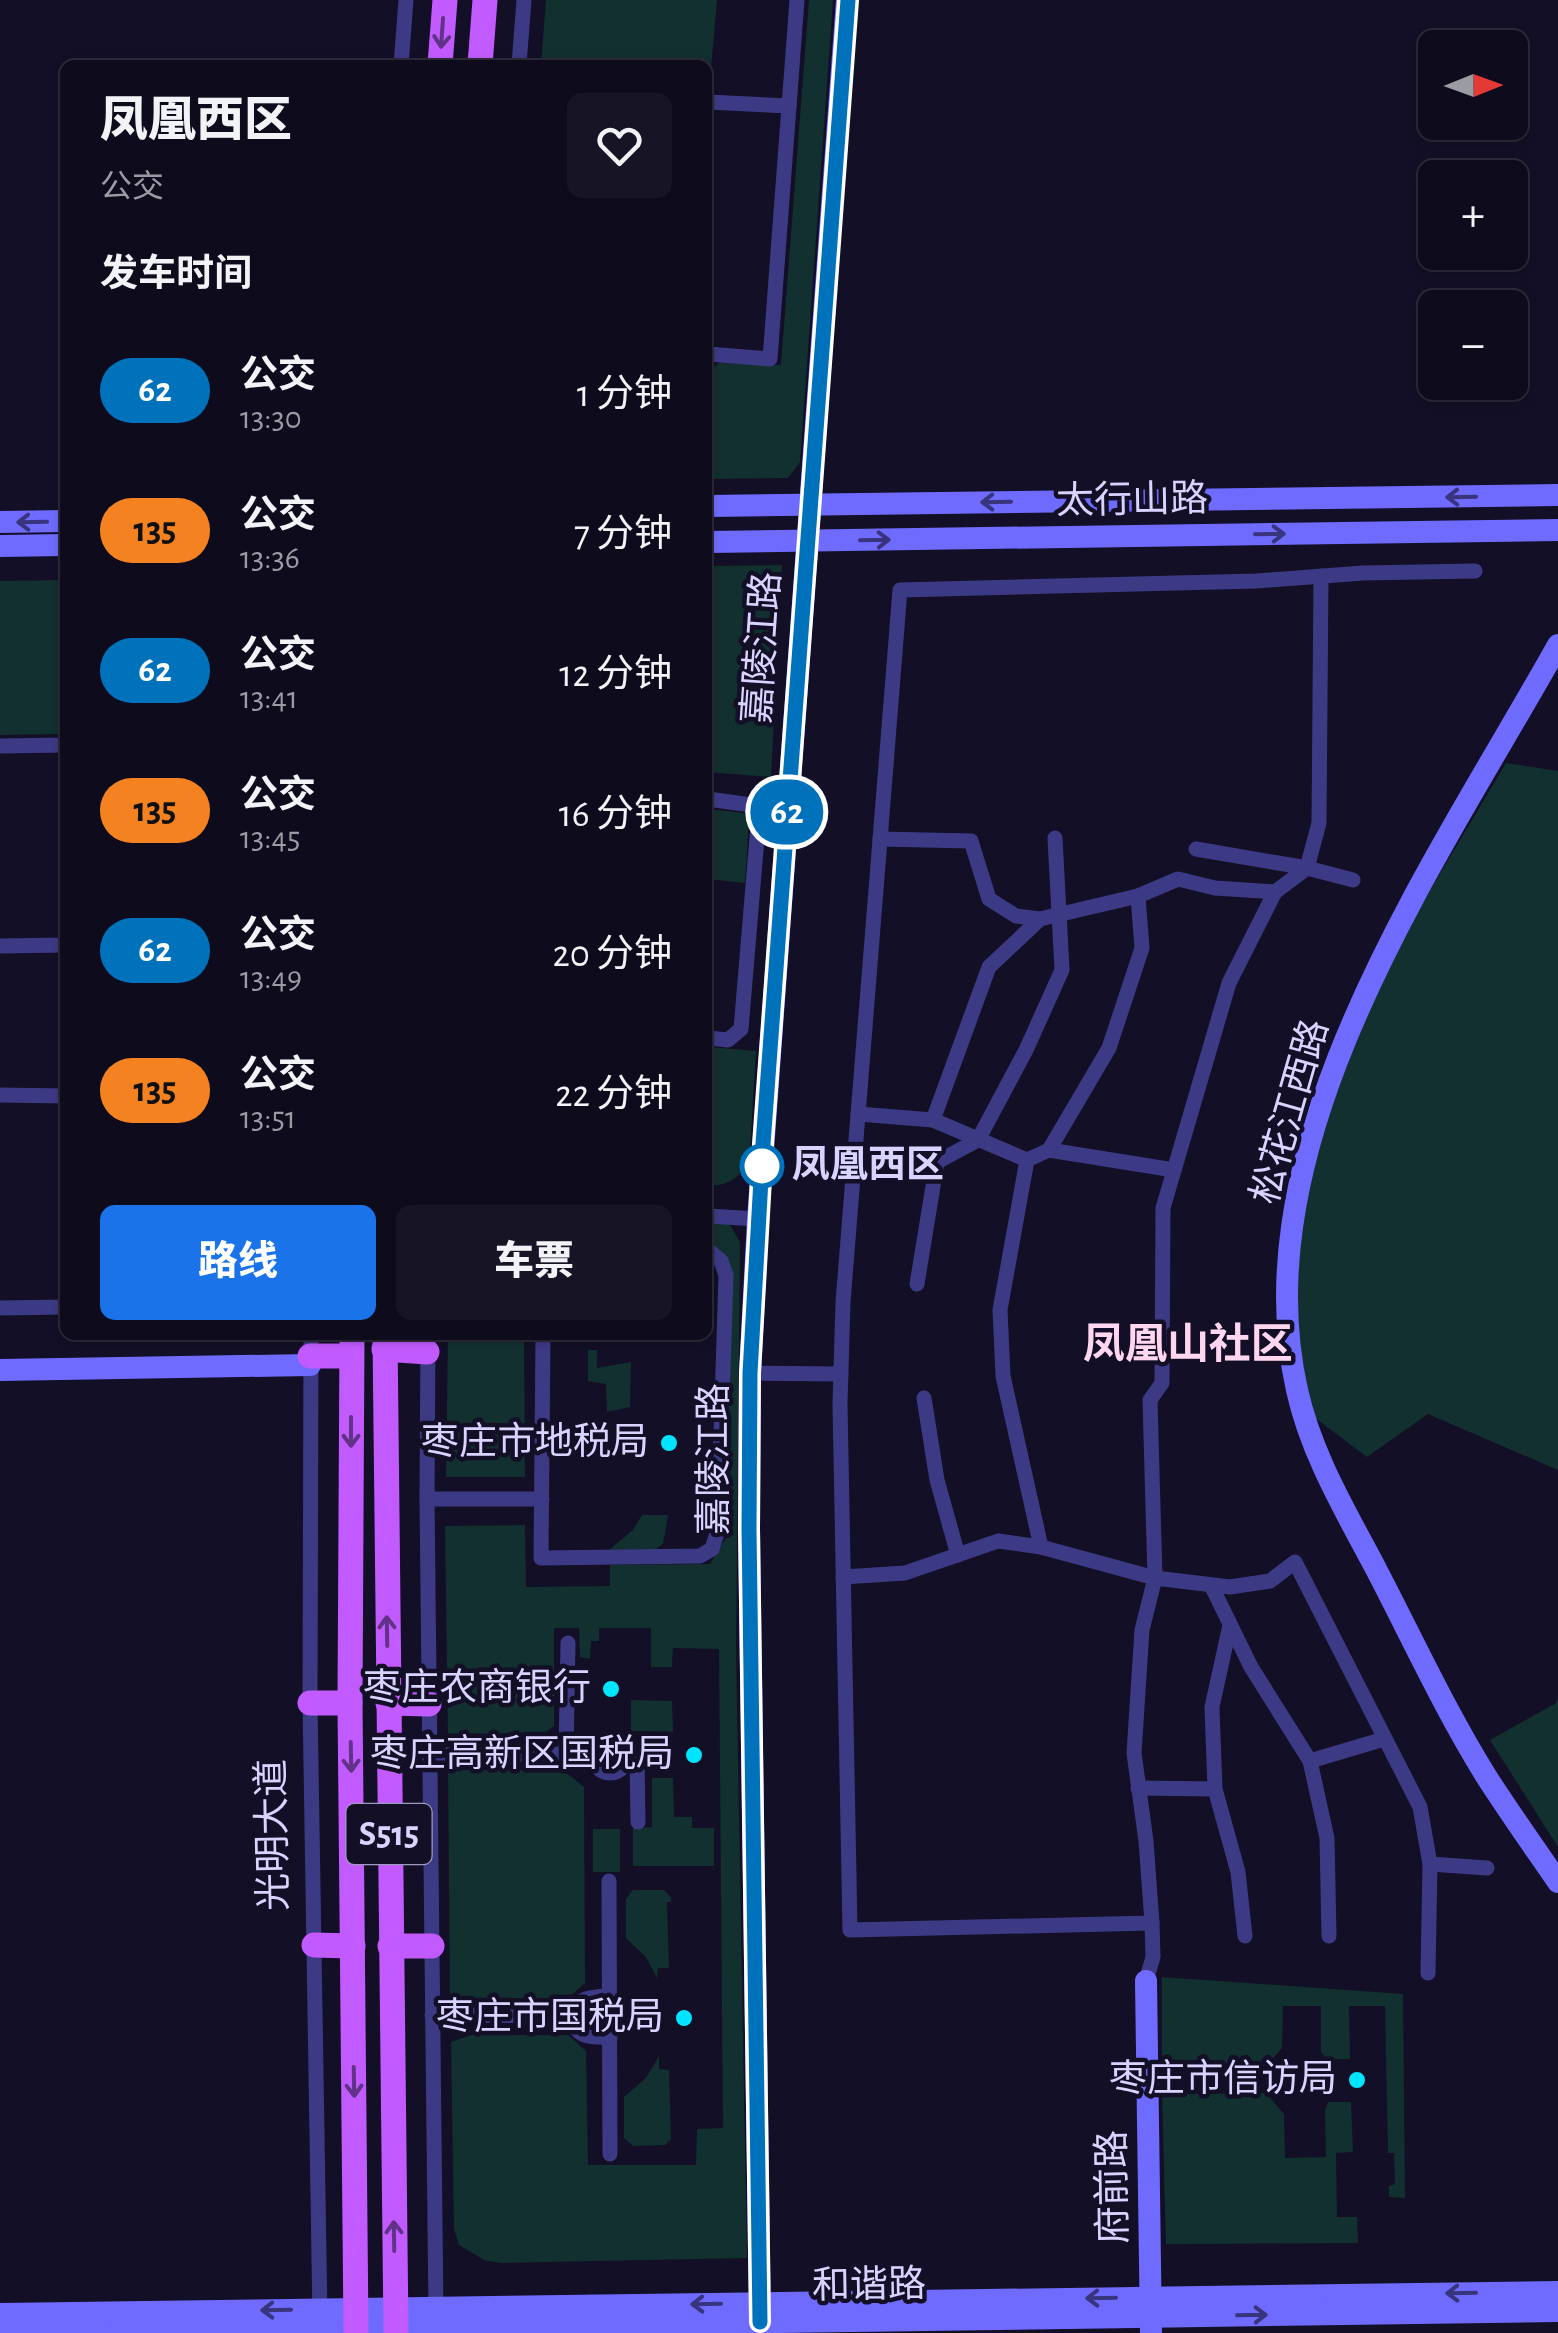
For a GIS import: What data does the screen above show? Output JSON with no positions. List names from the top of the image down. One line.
{"streets":{"main road":["太行山路","嘉陵江路","松花江西路","S515","光明大道","府前路","和谐路"]},"crossings":[["太行山路","嘉陵江路"],["嘉陵江路","和谐路"],["S515","和谐路"],["光明大道","和谐路"],["府前路","和谐路"]],"districts":["凤凰山社区"],"places":["凤凰西区","枣庄市地税局","枣庄农商银行","枣庄高新区国税局","枣庄市国税局","枣庄市信访局"],"lines":["bus line 62"],"north":"right","page":{"on_map":"62","map_buttons":["+","−"],"heading":[["凤凰西区","公交"],"发车时间"],"list":[{"mark":"62","name":"公交","note":"13:30","value":"1 分钟"},{"mark":"135","name":"公交","note":"13:36","value":"7 分钟"},{"mark":"62","name":"公交","note":"13:41","value":"12 分钟"},{"mark":"135","name":"公交","note":"13:45","value":"16 分钟"},{"mark":"62","name":"公交","note":"13:49","value":"20 分钟"},{"mark":"135","name":"公交","note":"13:51","value":"22 分钟"}],"buttons":["路线","车票"]}}
